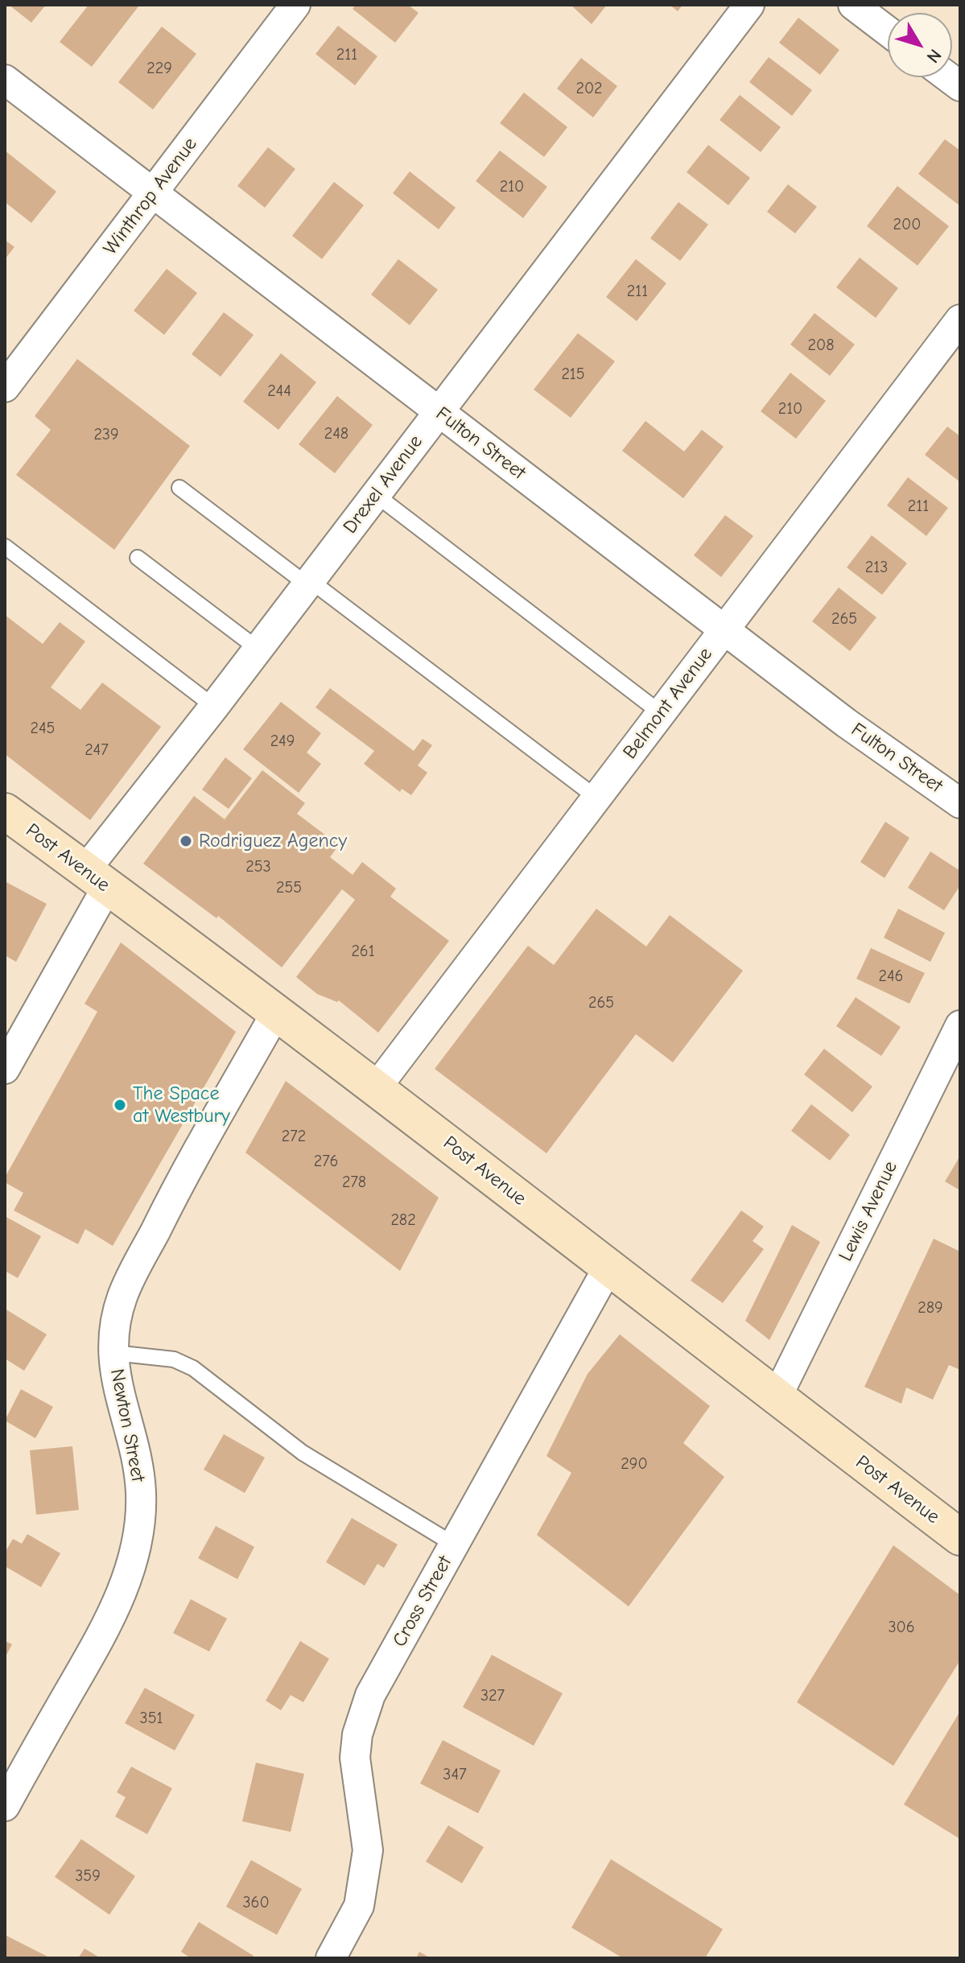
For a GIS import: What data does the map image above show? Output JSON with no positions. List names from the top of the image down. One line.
{"streets":{"main road":["Post Avenue"],"street":["Winthrop Avenue","Fulton Street","Drexel Avenue","Belmont Avenue","Lewis Avenue","Newton Street","Cross Street"]},"crossings":[["Winthrop Avenue","Fulton Street"],["Fulton Street","Drexel Avenue"],["Fulton Street","Belmont Avenue"],["Drexel Avenue","Post Avenue"],["Belmont Avenue","Post Avenue"],["Post Avenue","Lewis Avenue"],["Post Avenue","Newton Street"],["Post Avenue","Cross Street"]],"places":["Rodriguez Agency","The Space at Westbury"],"house_numbers":["211","229","202","210","200","211","208","215","244","210","248","239","211","213","265","245","249","247","253","255","261","246","265","272","276","278","282","289","290","306","327","351","347","359","360"],"north":"bottom right"}
